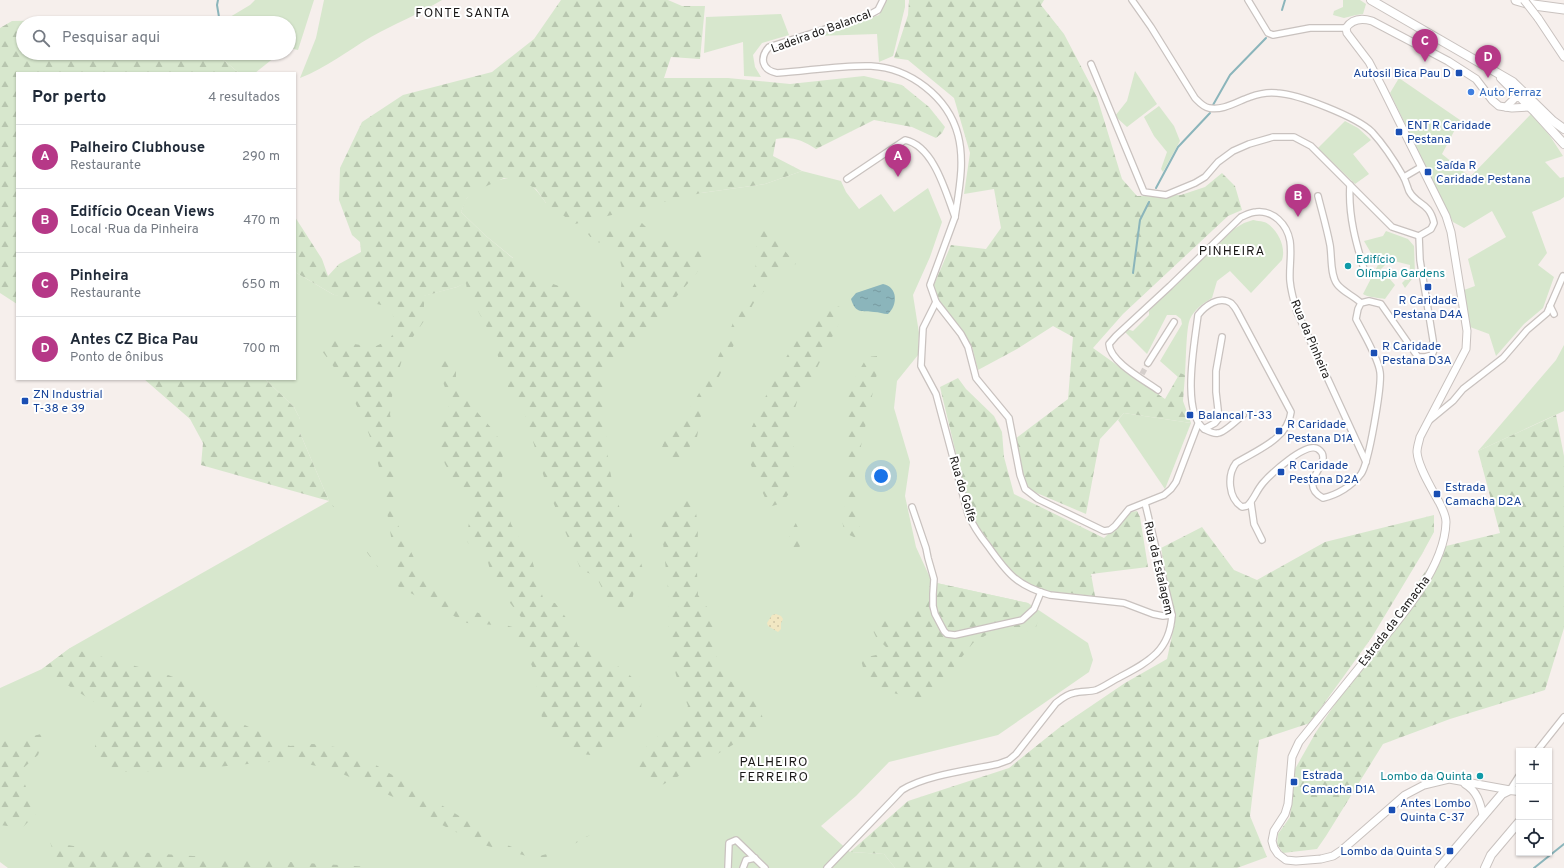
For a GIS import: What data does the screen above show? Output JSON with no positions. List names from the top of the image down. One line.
{"streets":{"street":["Ladeira do Balancal","Rua da Pinheira","Rua do Golfe","Rua da Estalagem","Estrada da Camacha"]},"crossings":[["Rua do Golfe","Rua da Estalagem"]],"districts":["FONTE SANTA","PINHEIRA","PALHEIRO FERREIRO"],"places":{"transit":["Autosil Bica Pau D","ENT R Caridade Pestana","Saída R Caridade Pestana","R Caridade Pestana D4A","R Caridade Pestana D3A","ZN Industrial T-38 e 39","Balancal T-33","R Caridade Pestana D1A","R Caridade Pestana D2A","Estrada Camacha D2A","Estrada Camacha D1A","Antes Lombo Quinta C-37","Lombo da Quinta S"],"other":["Auto Ferraz","Edifício Olímpia Gardens","Lombo da Quinta"]},"page":{"search":"Pesquisar aqui","pins":["C","D","A","B"],"heading":["Por perto","4 resultados"],"list":[{"mark":"A","name":"Palheiro Clubhouse","note":"Restaurante","value":"290 m"},{"mark":"B","name":"Edifício Ocean Views","note":"Local · Rua da Pinheira","value":"470 m"},{"mark":"C","name":"Pinheira","note":"Restaurante","value":"650 m"},{"mark":"D","name":"Antes CZ Bica Pau","note":"Ponto de ônibus","value":"700 m"}],"map_buttons":["+","−"]}}
